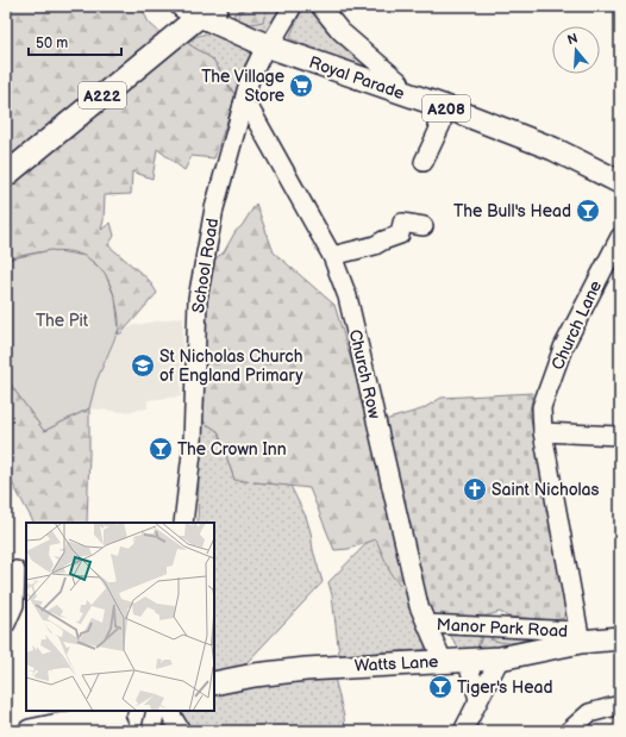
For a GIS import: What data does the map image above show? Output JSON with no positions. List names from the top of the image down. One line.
{"streets":{"main road":["Royal Parade","A222","A208","Manor Park Road","Watts Lane"],"street":["School Road","Church Lane","Church Row"]},"crossings":[["Royal Parade","A222"],["Royal Parade","School Road"],["School Road","Church Row"],["Church Lane","Manor Park Road"],["Church Lane","Watts Lane"],["Church Row","Manor Park Road"],["Church Row","Watts Lane"],["Manor Park Road","Watts Lane"]],"parks":["The Pit"],"places":{"supermarket":["The Village Store"],"bar":["The Bull's Head","The Crown Inn","Tiger's Head"],"school or university":["St Nicholas Church of England Primary"],"church":["Saint Nicholas"]},"scale_bar":"50 m","north":"top"}
